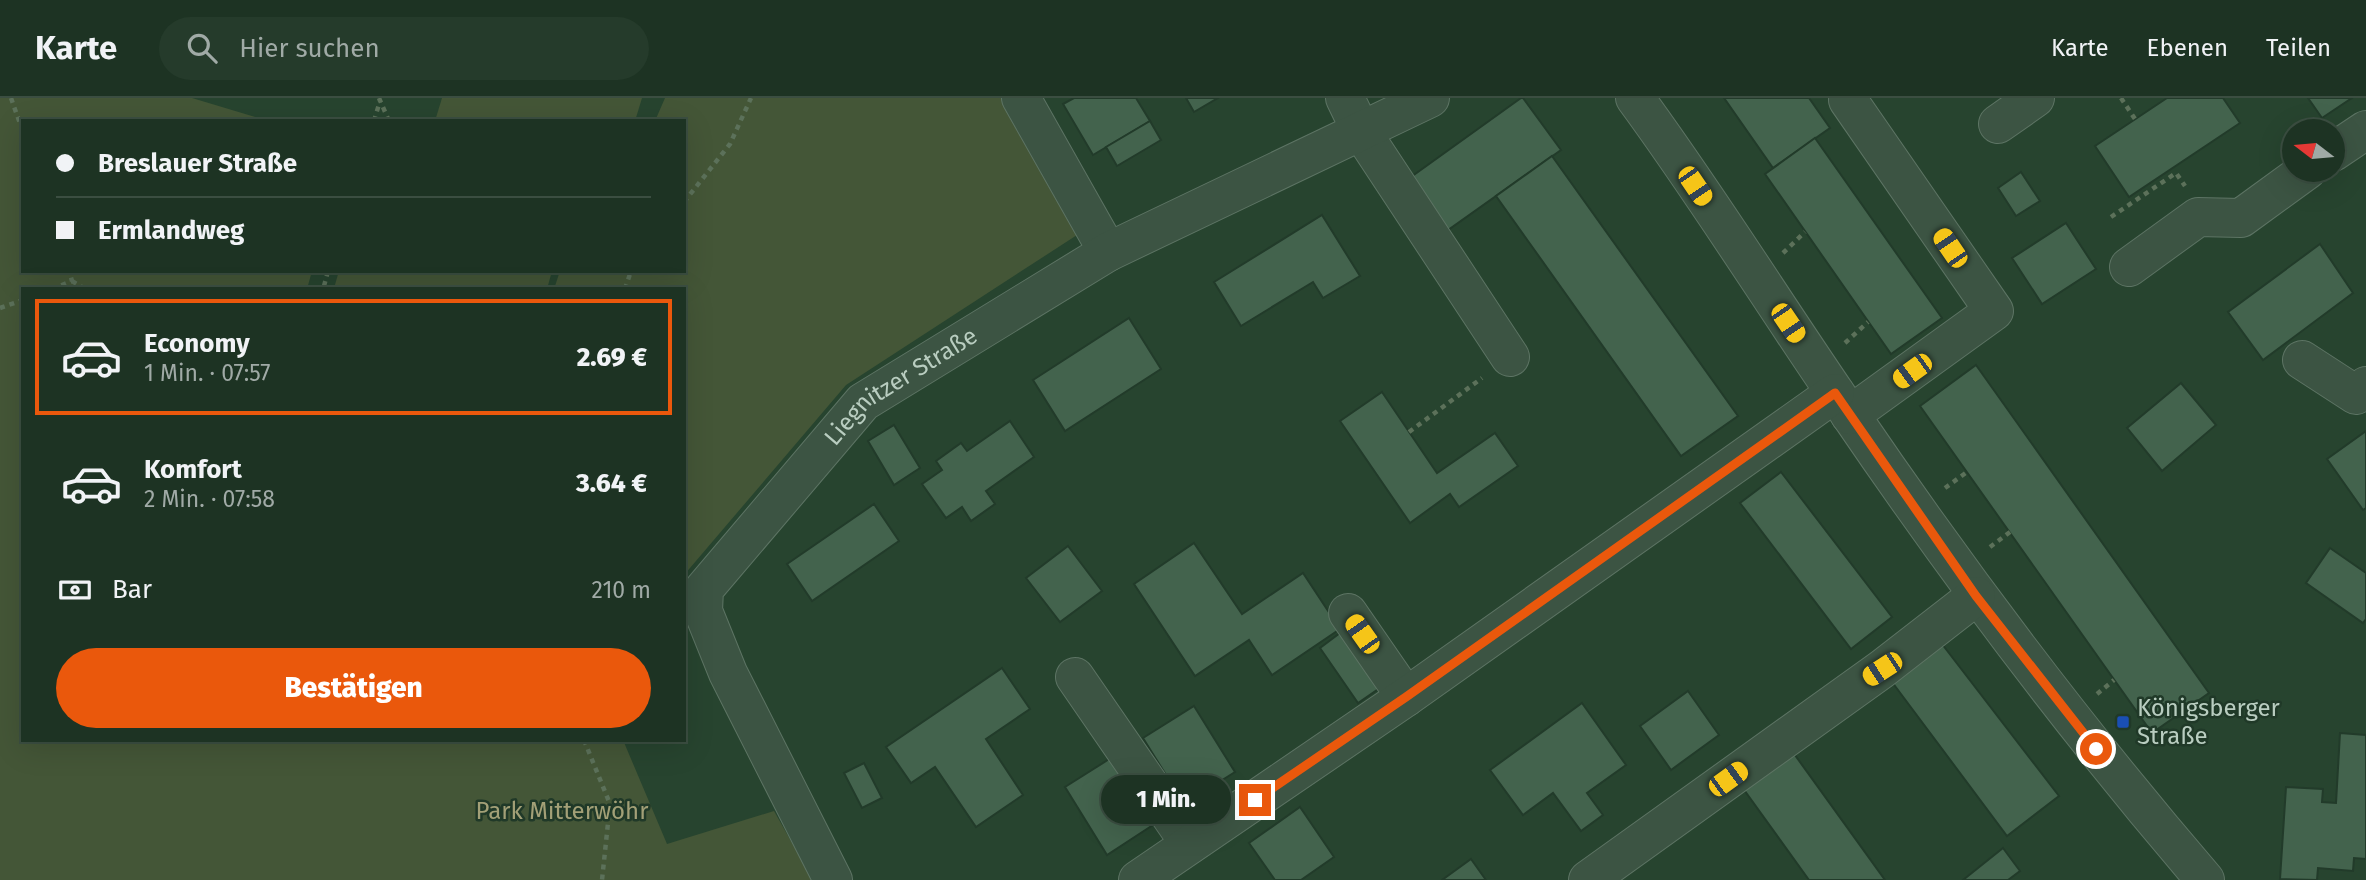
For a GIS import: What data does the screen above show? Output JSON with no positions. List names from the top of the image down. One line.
{"streets":{"street":["Liegnitzer Straße"]},"parks":["Park Mitterwöhr"],"places":{"transit":["Königsberger Straße"]},"north":"left","page":{"header":"Karte","search":"Hier suchen","nav":["Karte","Ebenen","Teilen"],"banner":["Breslauer Straße","Ermlandweg"],"list":[{"name":"Economy","note":"1 Min. · 07:57","value":"2.69 €"},{"name":"Komfort","note":"2 Min. · 07:58","value":"3.64 €"}],"pay":["Bar","210 m"],"buttons":"Bestätigen","bubble":"1 Min."}}
